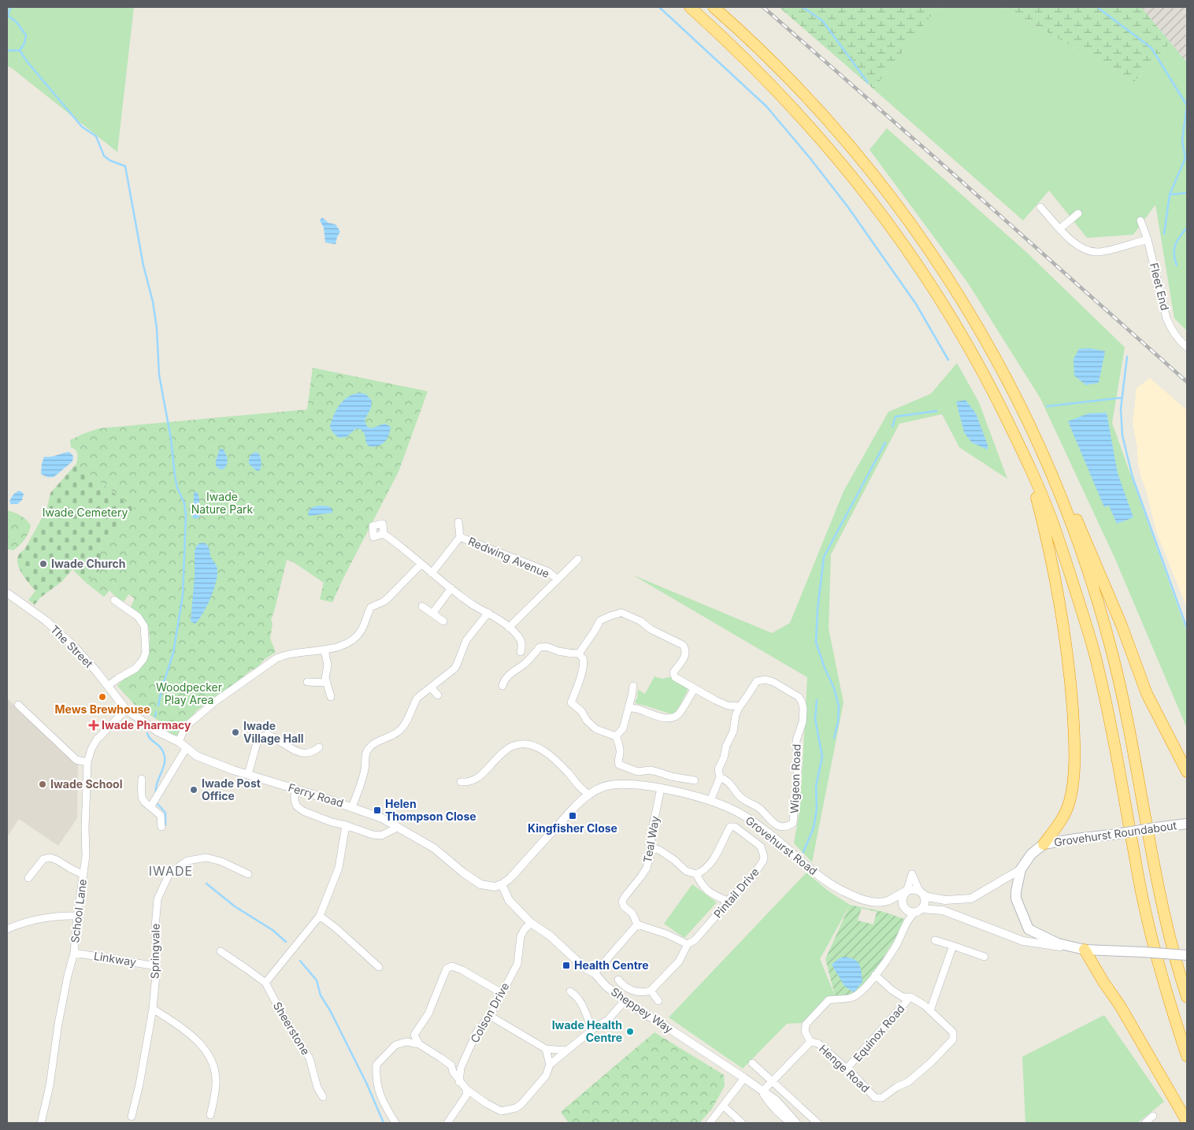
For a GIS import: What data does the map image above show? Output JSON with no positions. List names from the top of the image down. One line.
{"streets":{"main road":["Grovehurst Roundabout"],"street":["Fleet End","Redwing Avenue","The Street","Wigeon Road","Ferry Road","Teal Way","Grovehurst Road","Pintail Drive","School Lane","Springvale","Linkway","Sheppey Way","Colson Drive","Sheerstone","Equinox Road","Henge Road"]},"crossings":[["The Street","Ferry Road"],["The Street","School Lane"],["Ferry Road","Grovehurst Road"],["Ferry Road","School Lane"],["Ferry Road","Sheppey Way"],["Teal Way","Grovehurst Road"],["Grovehurst Road","Sheppey Way"],["School Lane","Linkway"],["Springvale","Linkway"],["Sheppey Way","Colson Drive"],["Equinox Road","Henge Road"]],"districts":["IWADE"],"parks":["Iwade Nature Park","Iwade Cemetery","Woodpecker Play Area"],"places":{"other":["Iwade Church","Mews Brewhouse","Iwade Village Hall","Iwade School","Iwade Post Office","Iwade Health Centre"],"health":["Iwade Pharmacy"],"transit":["Helen Thompson Close","Kingfisher Close","Health Centre"]}}
